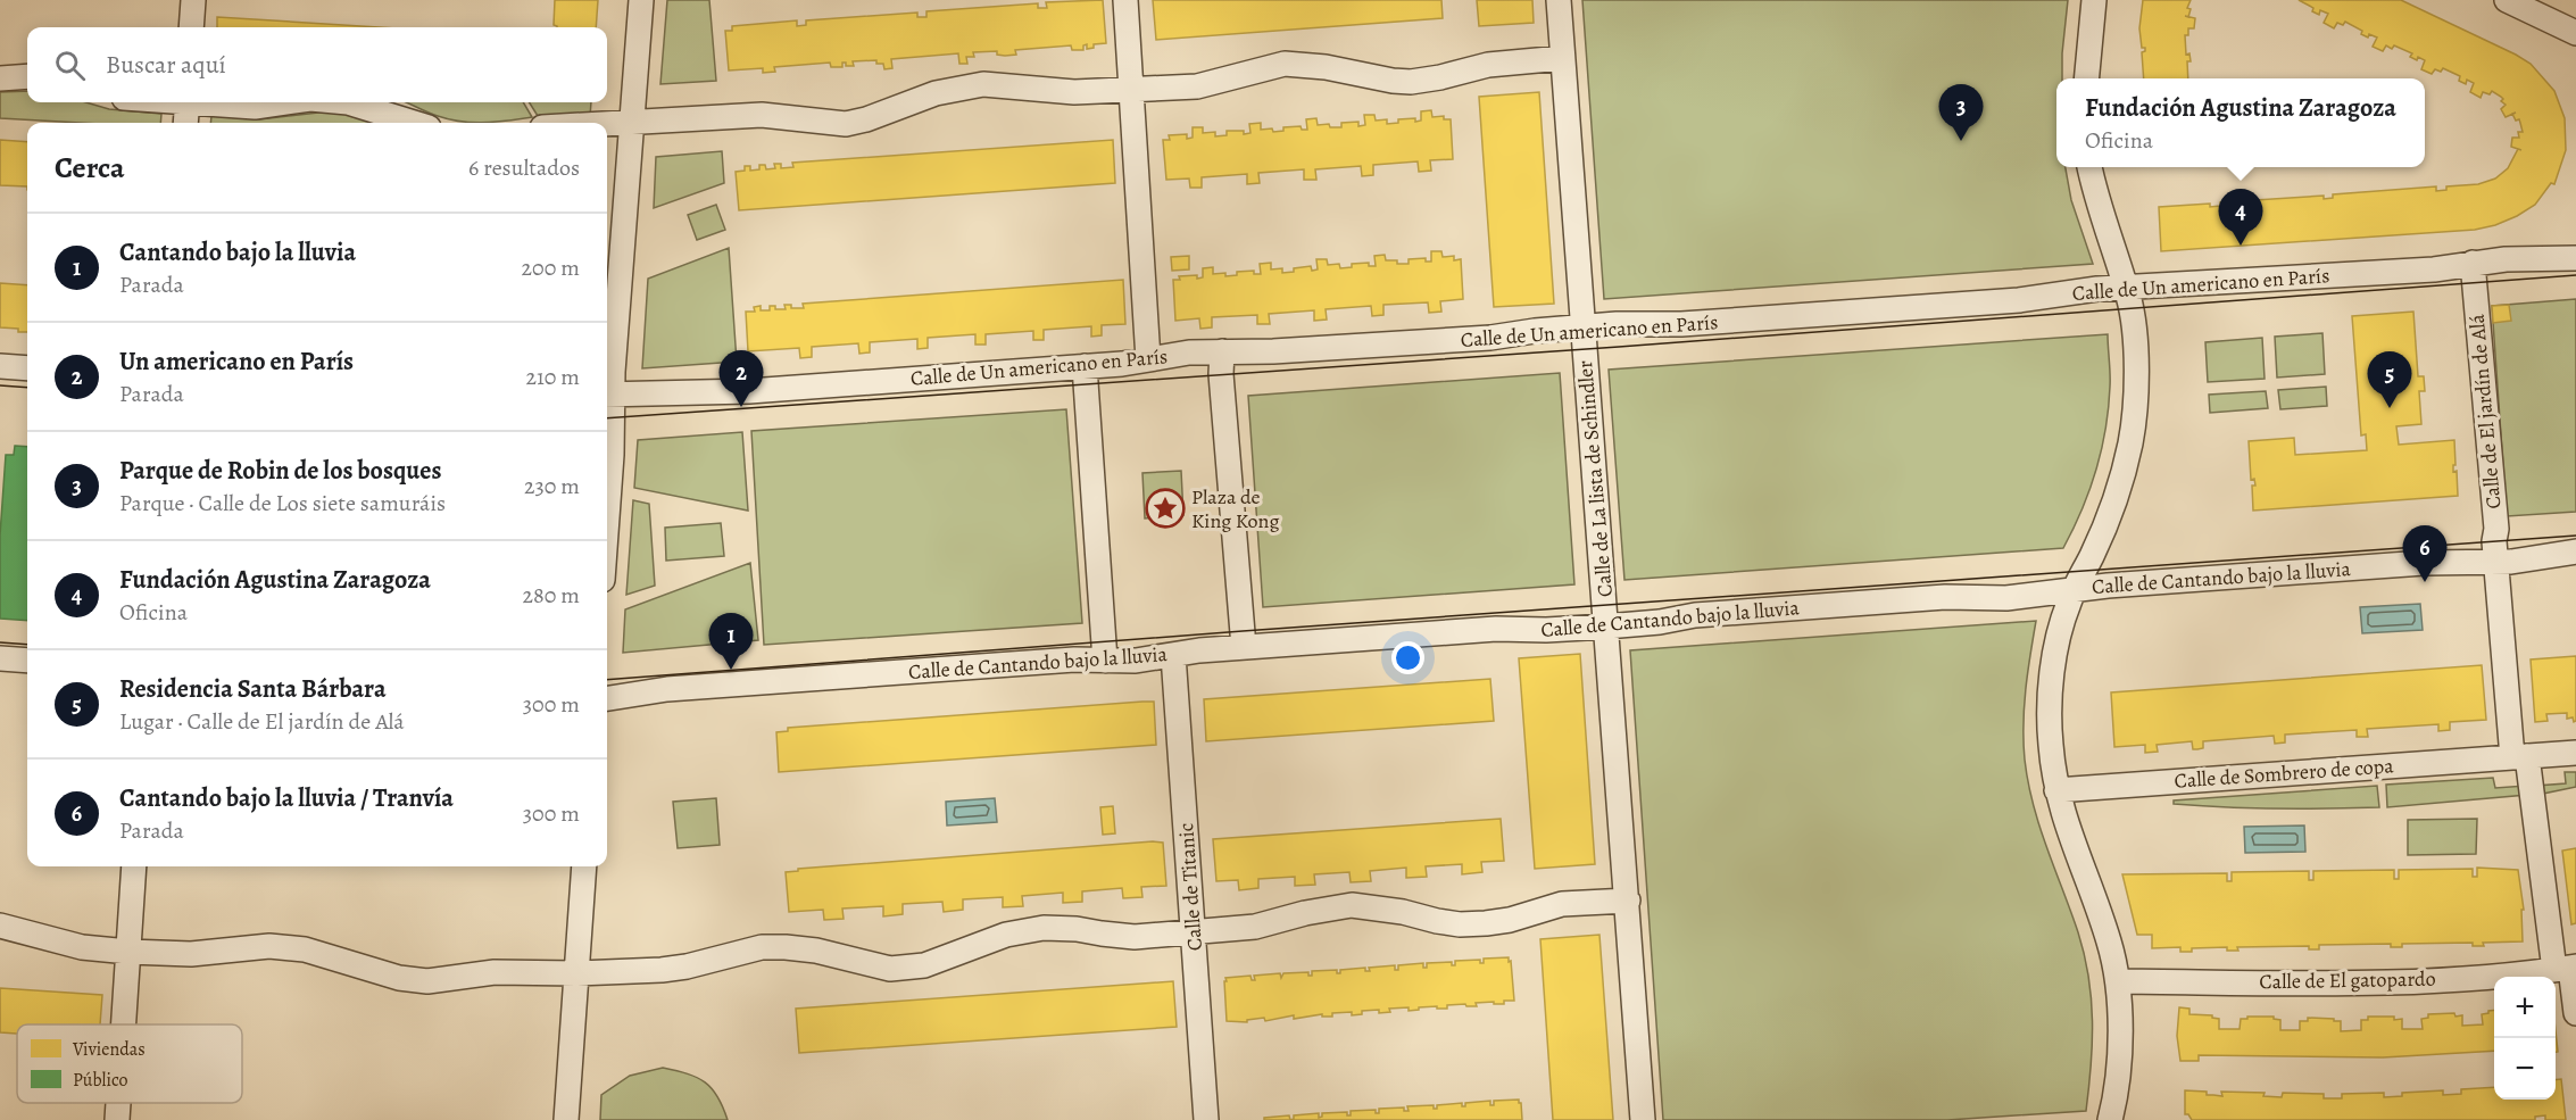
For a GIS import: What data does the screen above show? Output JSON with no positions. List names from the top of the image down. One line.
{"streets":{"street":["Calle de Un americano en París","Calle de El jardín de Alá","Calle de La lista de Schindler","Calle de Cantando bajo la lluvia","Calle de Sombrero de copa","Calle de Titanic","Calle de El gatopardo"]},"crossings":[["Calle de Un americano en París","Calle de El jardín de Alá"],["Calle de Un americano en París","Calle de La lista de Schindler"],["Calle de El jardín de Alá","Calle de Cantando bajo la lluvia"],["Calle de El jardín de Alá","Calle de Sombrero de copa"],["Calle de El jardín de Alá","Calle de El gatopardo"],["Calle de La lista de Schindler","Calle de Cantando bajo la lluvia"],["Calle de Cantando bajo la lluvia","Calle de Titanic"]],"places":{"place":["Plaza de King Kong"]},"legend":["Viviendas","Público"],"page":{"search":"Buscar aquí","popup":["Fundación Agustina Zaragoza","Oficina"],"pins":["3","4","2","5","6","1"],"heading":["Cerca","6 resultados"],"list":[{"mark":"1","name":"Cantando bajo la lluvia","note":"Parada","value":"200 m"},{"mark":"2","name":"Un americano en París","note":"Parada","value":"210 m"},{"mark":"3","name":"Parque de Robin de los bosques","note":"Parque · Calle de Los siete samuráis","value":"230 m"},{"mark":"4","name":"Fundación Agustina Zaragoza","note":"Oficina","value":"280 m"},{"mark":"5","name":"Residencia Santa Bárbara","note":"Lugar · Calle de El jardín de Alá","value":"300 m"},{"mark":"6","name":"Cantando bajo la lluvia / Tranvía","note":"Parada","value":"300 m"}],"map_buttons":["+","−"]}}
